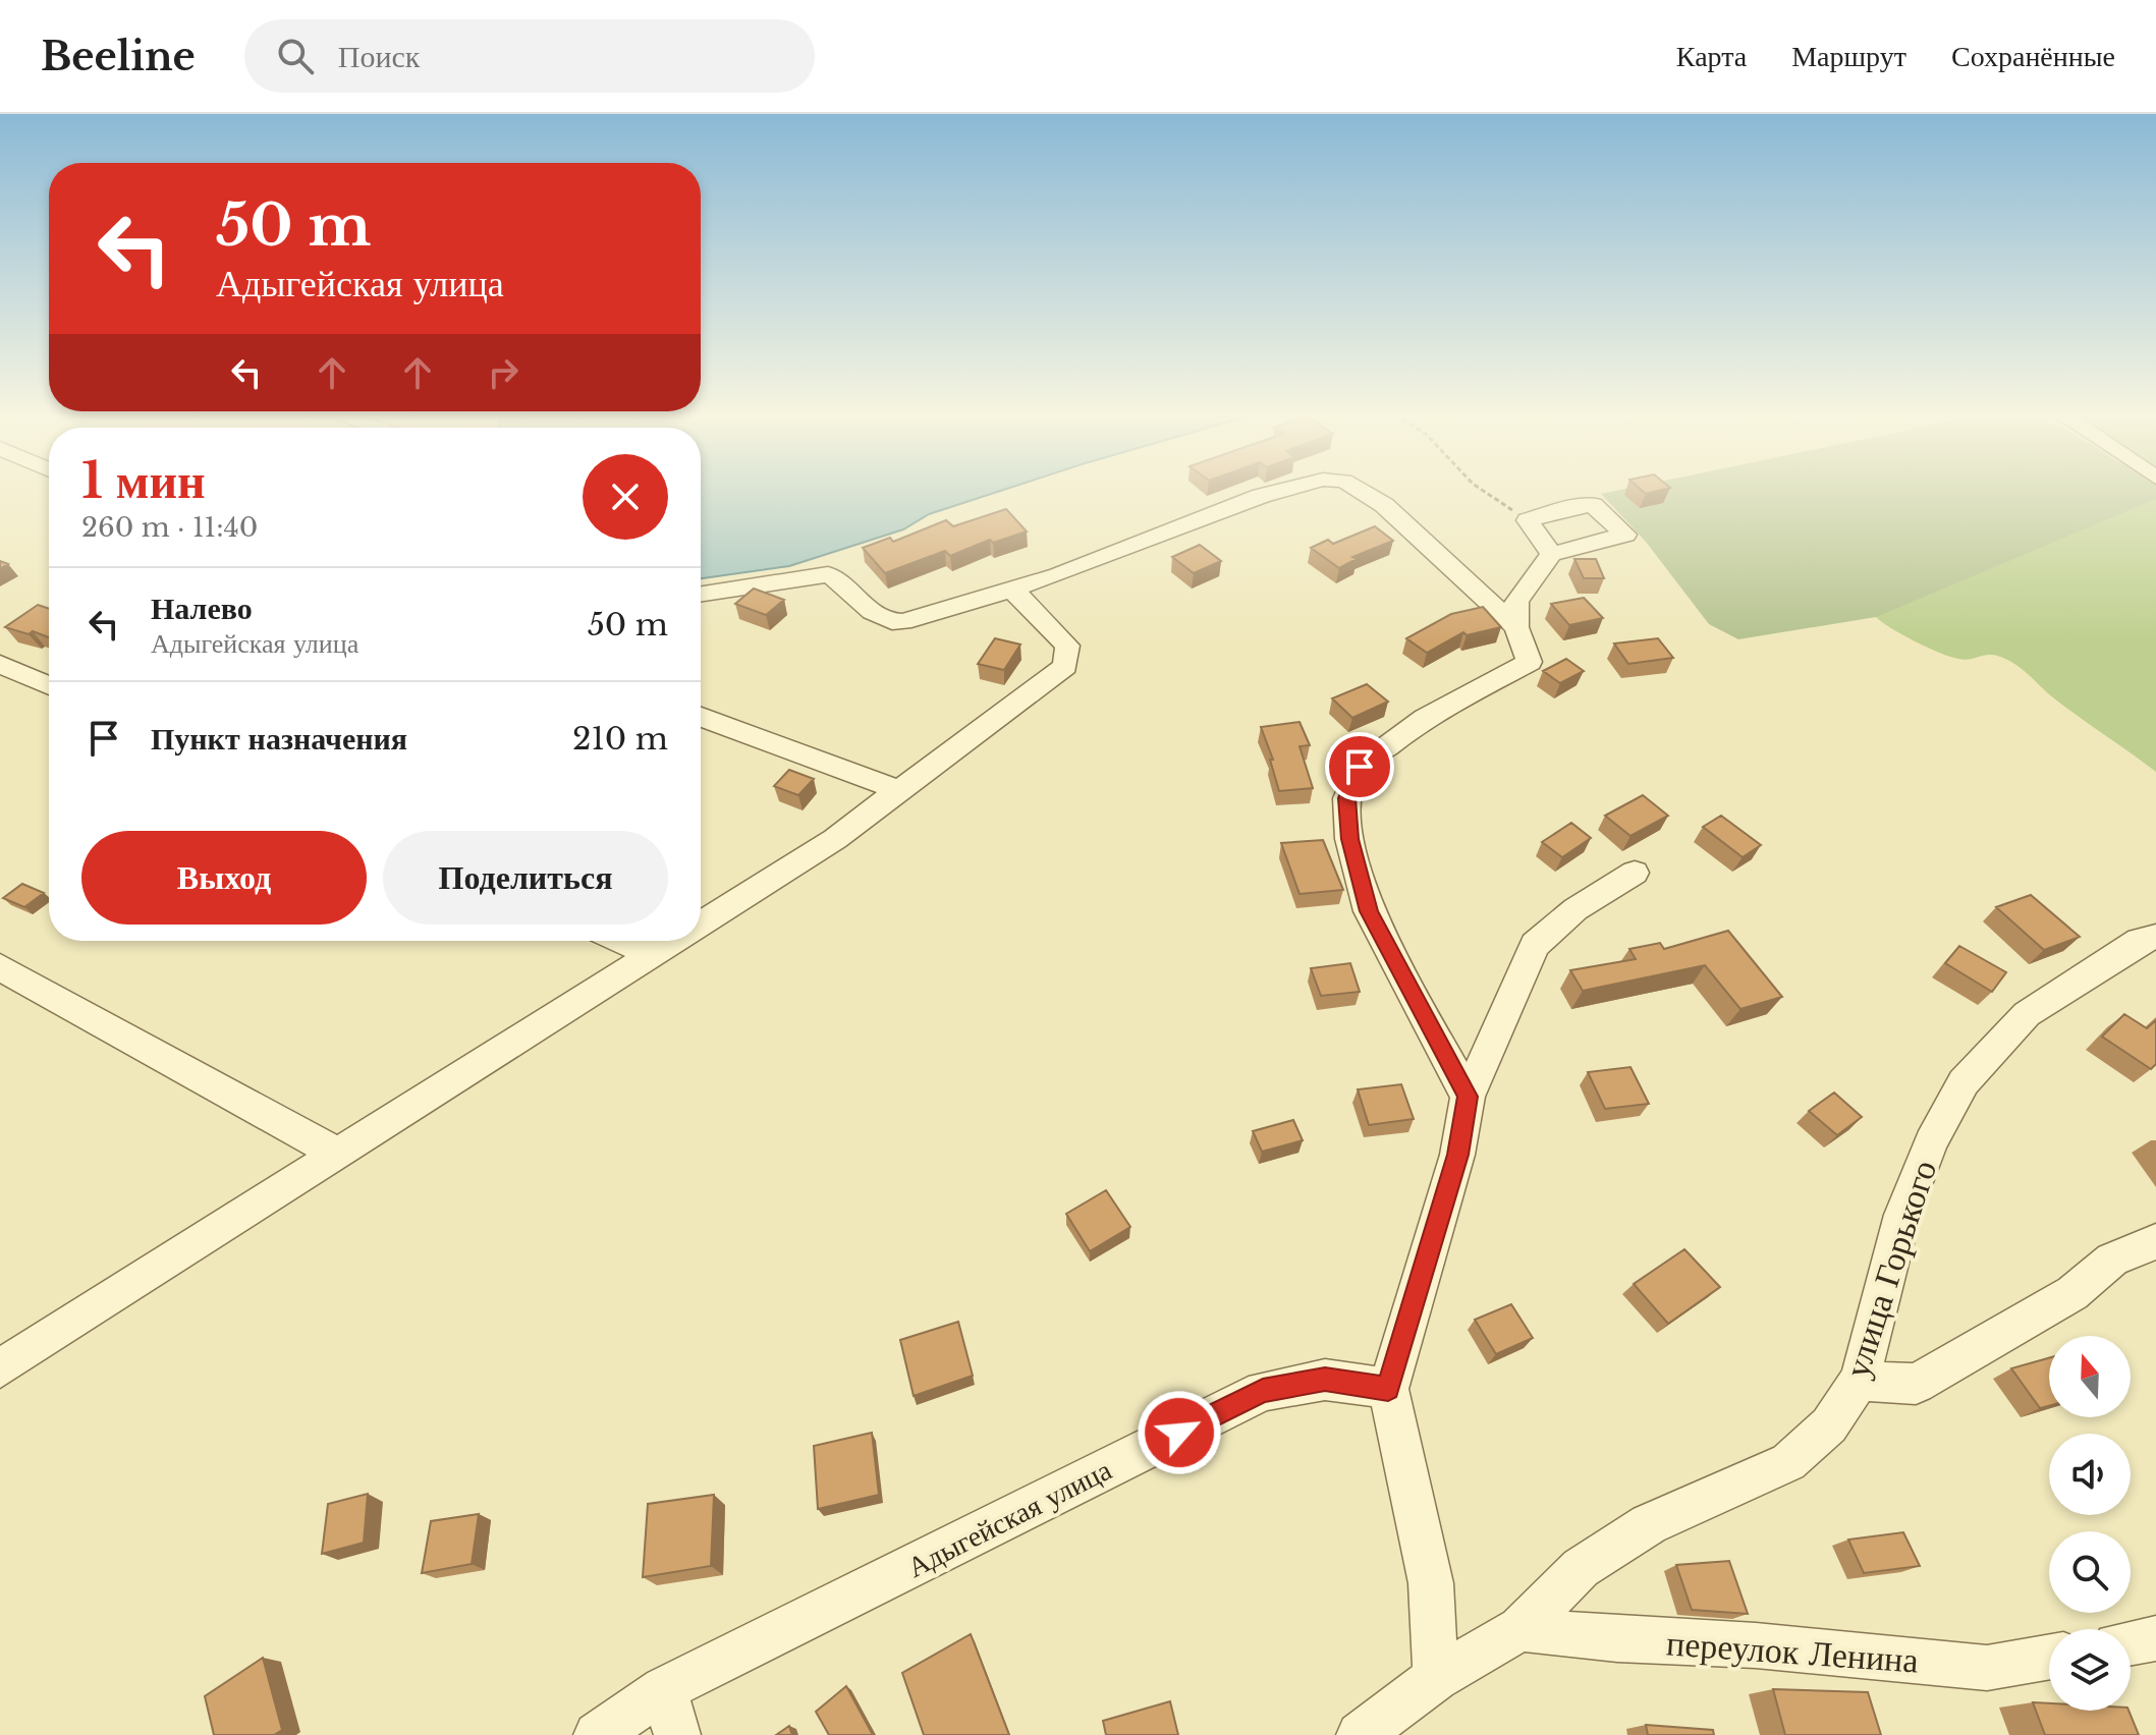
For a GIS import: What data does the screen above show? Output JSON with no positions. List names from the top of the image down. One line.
{"streets":{"street":["улица Горького","Адыгейская улица","переулок Ленина"]},"crossings":[["улица Горького","переулок Ленина"]],"north":"top","page":{"header":"Beeline","search":"Поиск","nav":["Карта","Маршрут","Сохранённые"],"turn":["50 m","Адыгейская улица"],"heading":["1 мин","260 m · 11:40"],"list":[{"name":"Налево","note":"Адыгейская улица","value":"50 m"},{"name":"Пункт назначения","value":"210 m"}],"buttons":["Выход","Поделиться"]}}
